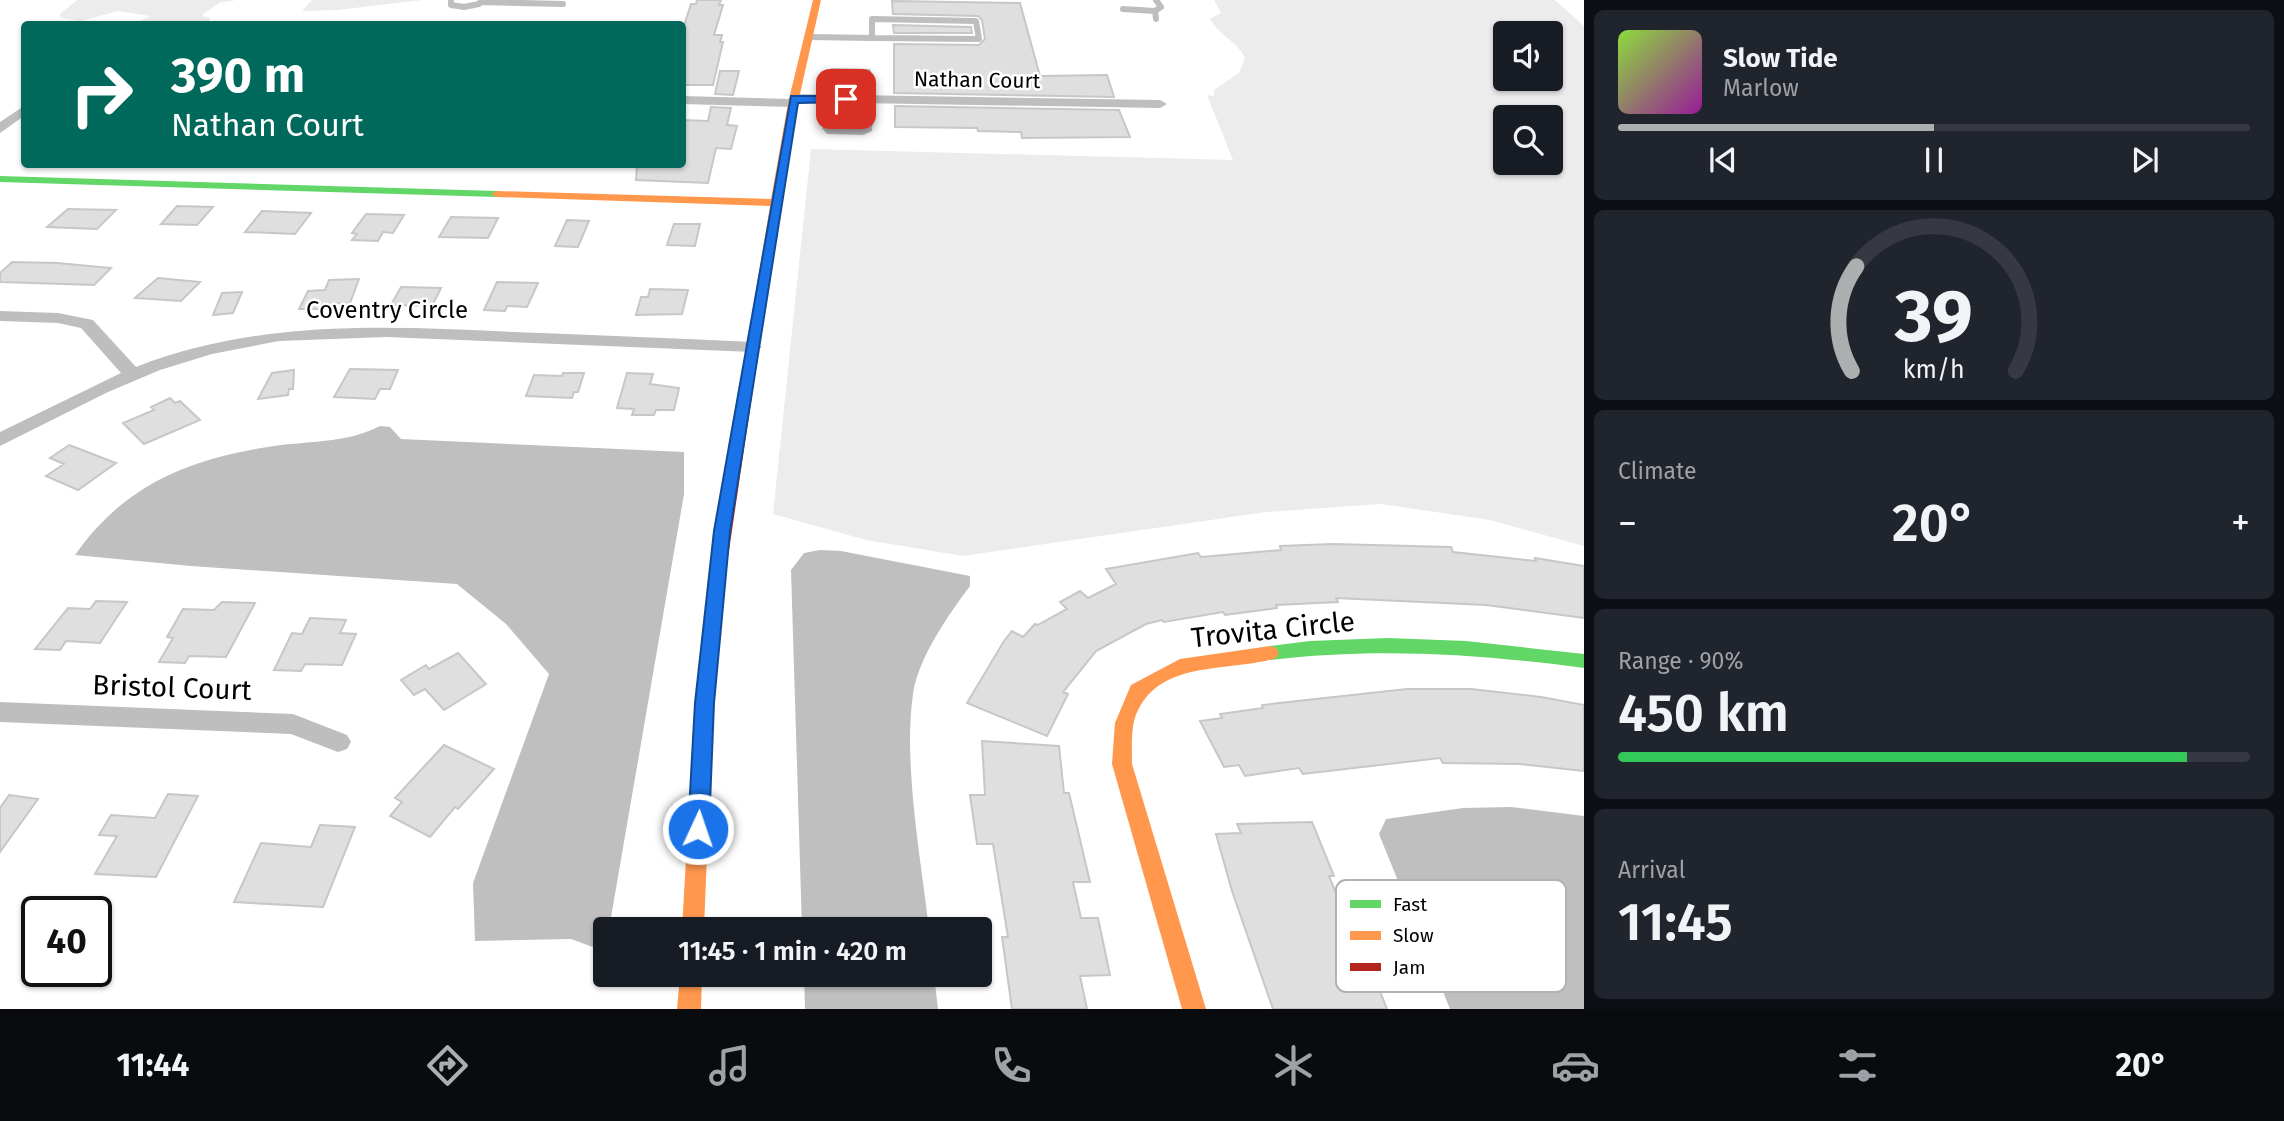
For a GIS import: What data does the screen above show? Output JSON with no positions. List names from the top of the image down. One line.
{"streets":{"street":["Nathan Court","Coventry Circle","Trovita Circle","Bristol Court"]},"legend":["Fast","Slow","Jam"],"page":{"turn":["390 m","Nathan Court"],"song":["Slow Tide","Marlow"],"tile":["Climate",["Range · 90%","450 km"],["Arrival","11:45"]],"heat":["−","20°","+"],"limit":"40","trip":"11:45 · 1 min · 420 m","tabs":["11:44","20°"],"gauge":["39","km/h"]}}
